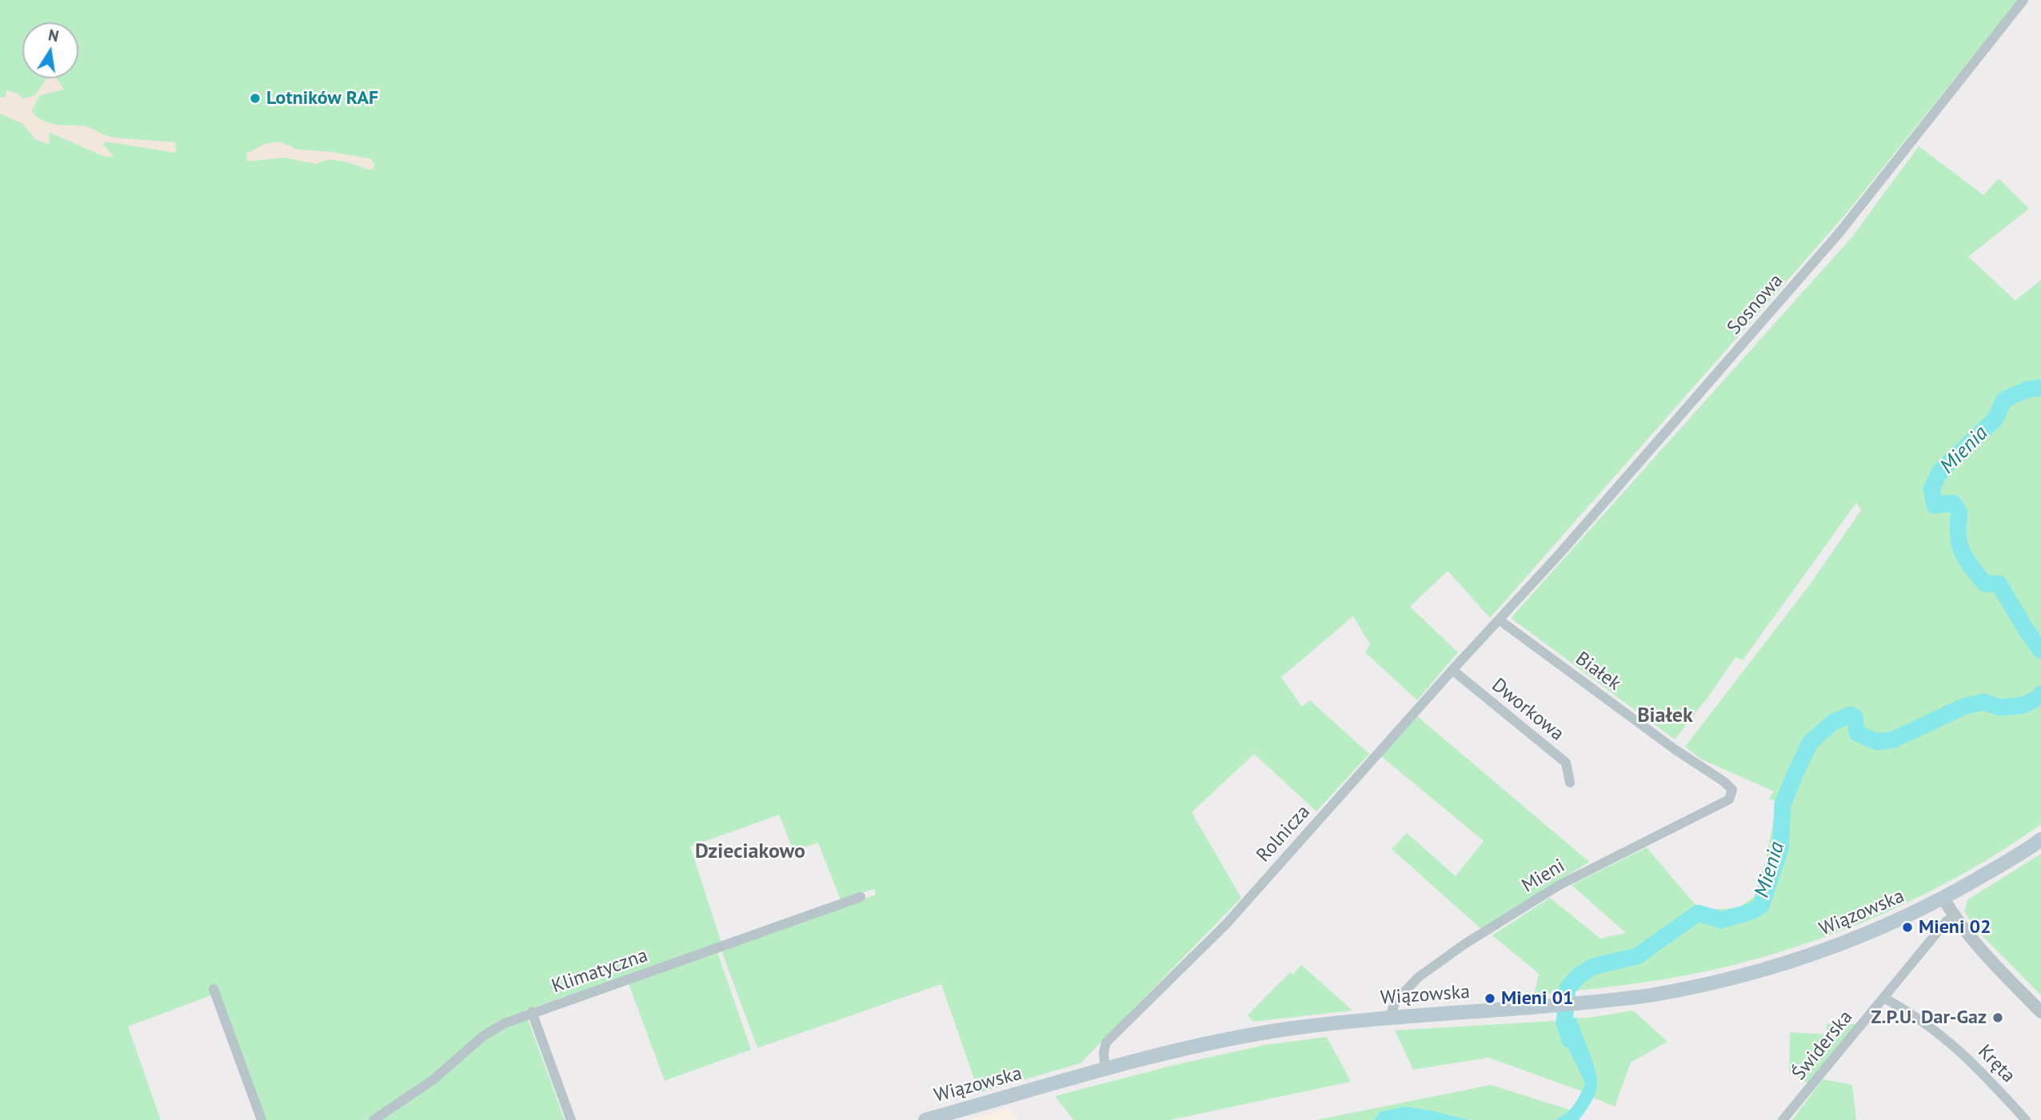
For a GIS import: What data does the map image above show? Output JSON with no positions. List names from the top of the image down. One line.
{"streets":{"main road":["Wiązowska"],"street":["Sosnowa","Białek","Dworkowa","Rolnicza","Mieni","Klimatyczna","Świderska","Kręta"]},"crossings":[["Sosnowa","Białek"],["Sosnowa","Rolnicza"],["Białek","Rolnicza"],["Białek","Mieni"],["Dworkowa","Rolnicza"],["Rolnicza","Wiązowska"],["Mieni","Wiązowska"],["Świderska","Kręta"]],"districts":["Białek","Dzieciakowo"],"water":["Mienia"],"places":["Lotników RAF","Mieni 02","Mieni 01","Z.P.U. Dar-Gaz"],"north":"top"}
